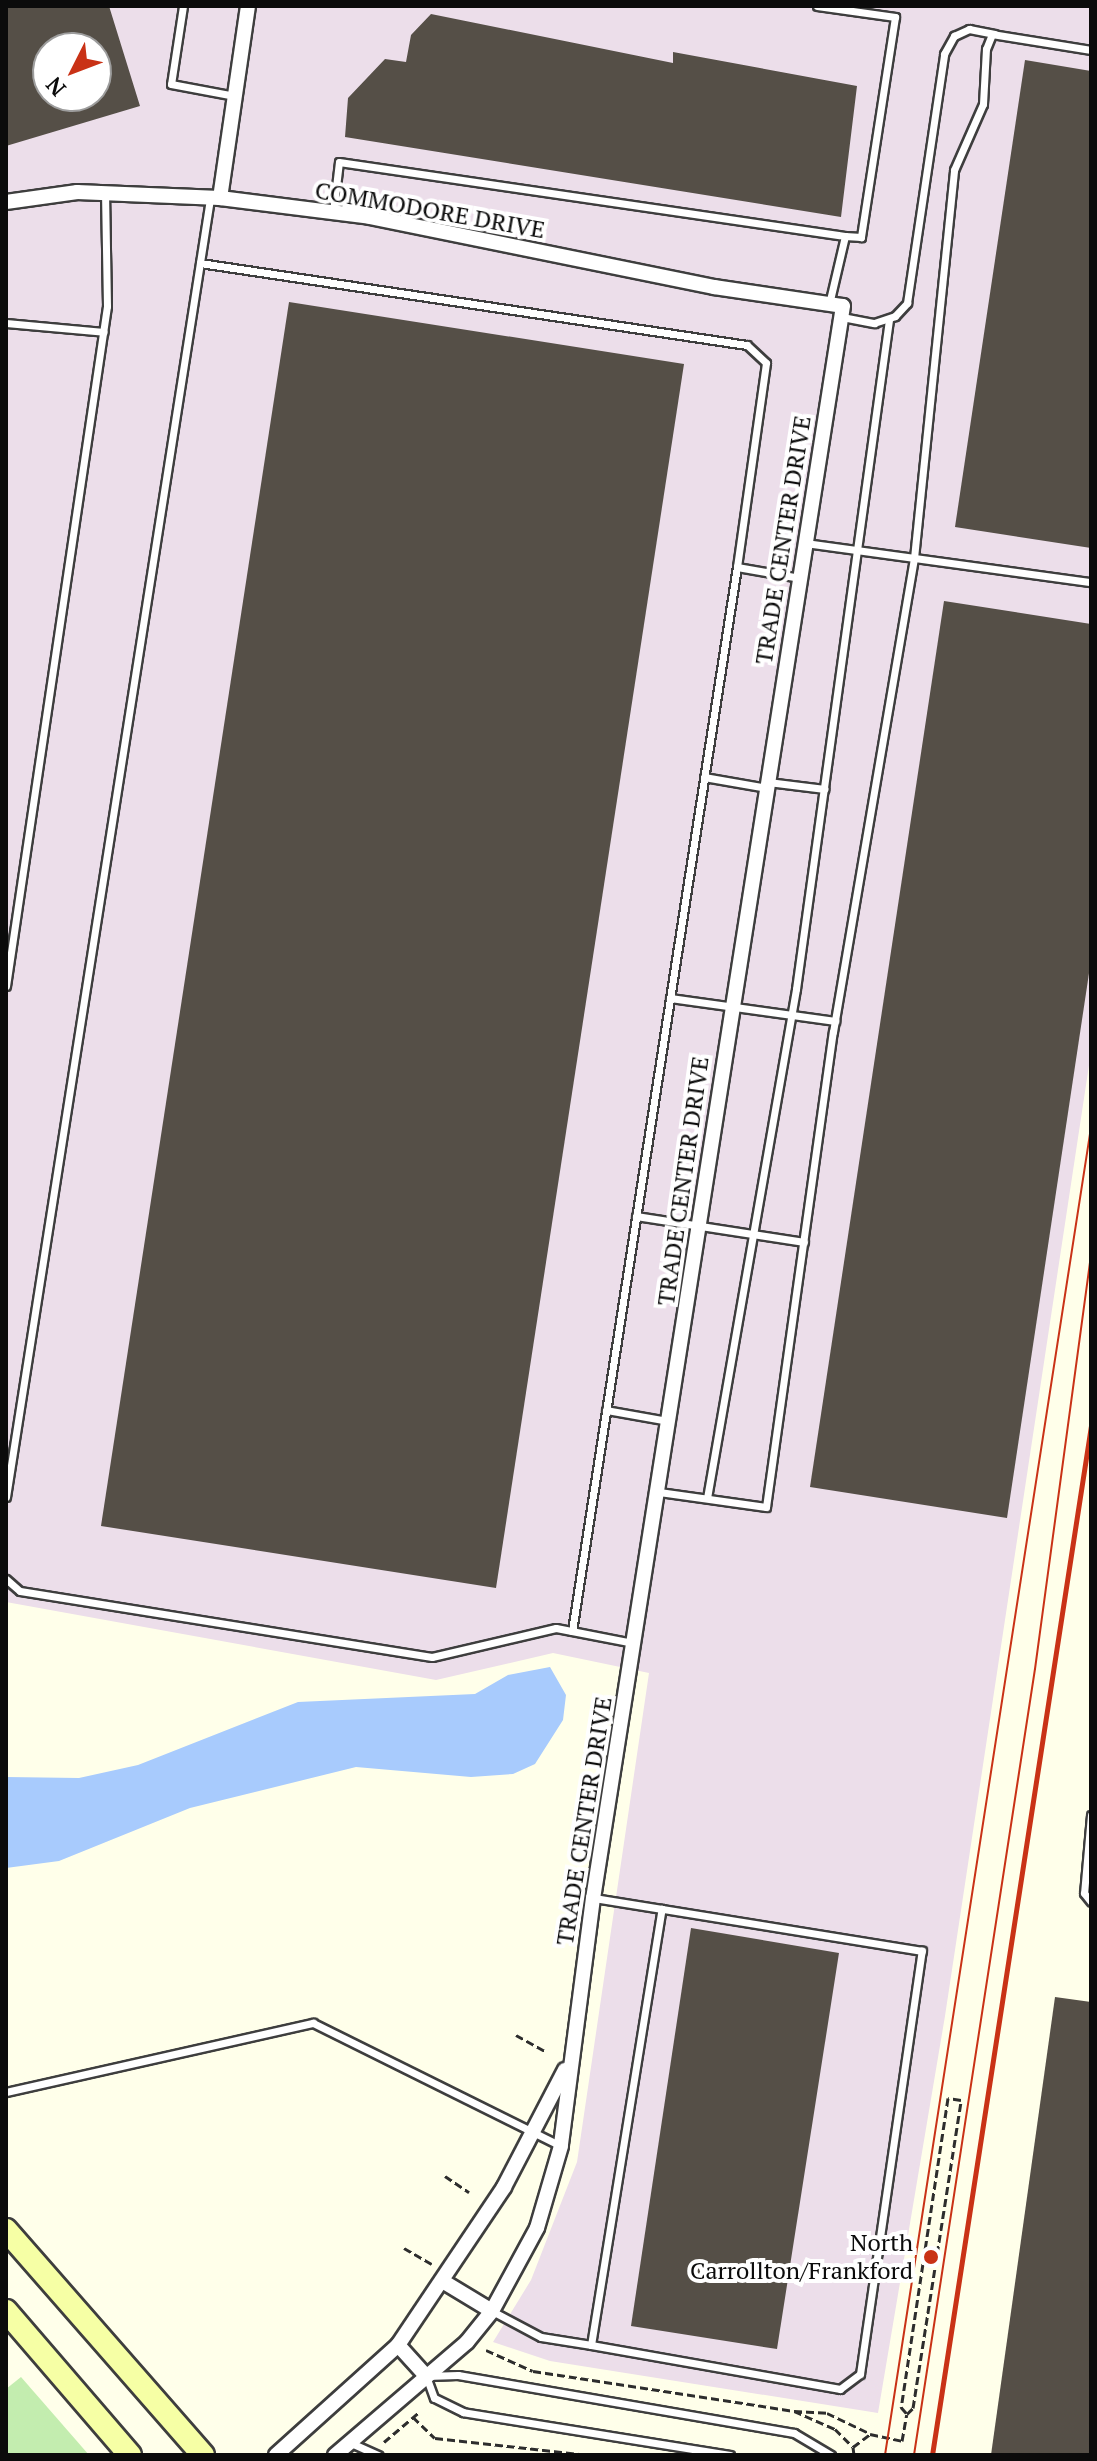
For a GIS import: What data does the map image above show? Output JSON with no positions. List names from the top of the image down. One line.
{"streets":{"street":["COMMODORE DRIVE","TRADE CENTER DRIVE"]},"crossings":[["COMMODORE DRIVE","TRADE CENTER DRIVE"]],"places":["North Carrollton/Frankford"],"north":"bottom left"}
